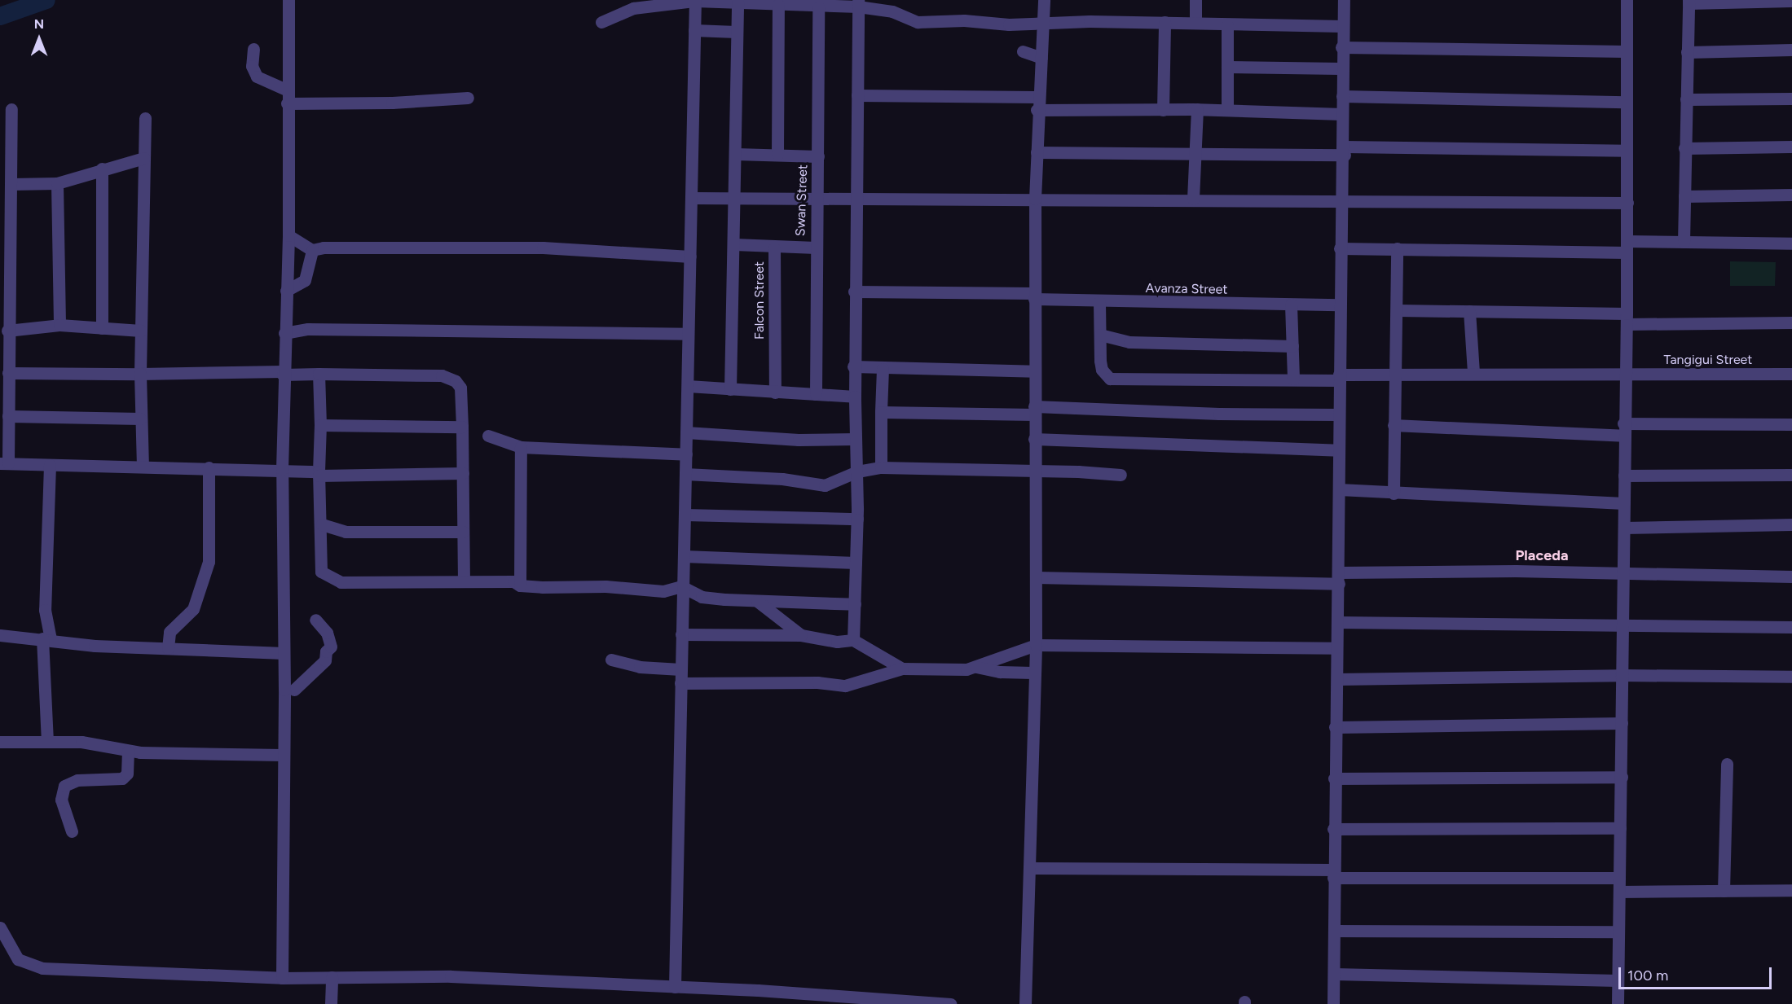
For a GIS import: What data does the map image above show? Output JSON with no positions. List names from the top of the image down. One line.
{"streets":{"street":["Swan Street","Avanza Street","Falcon Street","Tangigui Street"]},"crossings":[["Avanza Street","Tangigui Street"]],"districts":["Placeda"],"scale_bar":"100 m","north":"top"}
